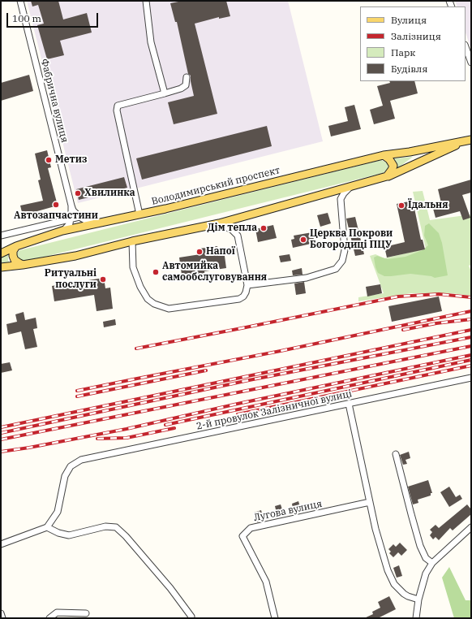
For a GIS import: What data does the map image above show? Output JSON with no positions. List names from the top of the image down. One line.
{"streets":{"main road":["Володимирський проспект"],"street":["Фабрична вулиця","2-й провулок Залізничної вулиці","Лугова вулиця"]},"places":["Метиз","Хвилинка","Автозапчастини","Їдальня","Дім тепла","Церква Покрови Богородиці ПЦУ","Напої","Автомийка самообслуговування","Ритуальні послуги"],"legend":["Вулиця","Залізниця","Парк","Будівля"],"scale_bar":"100 m"}
